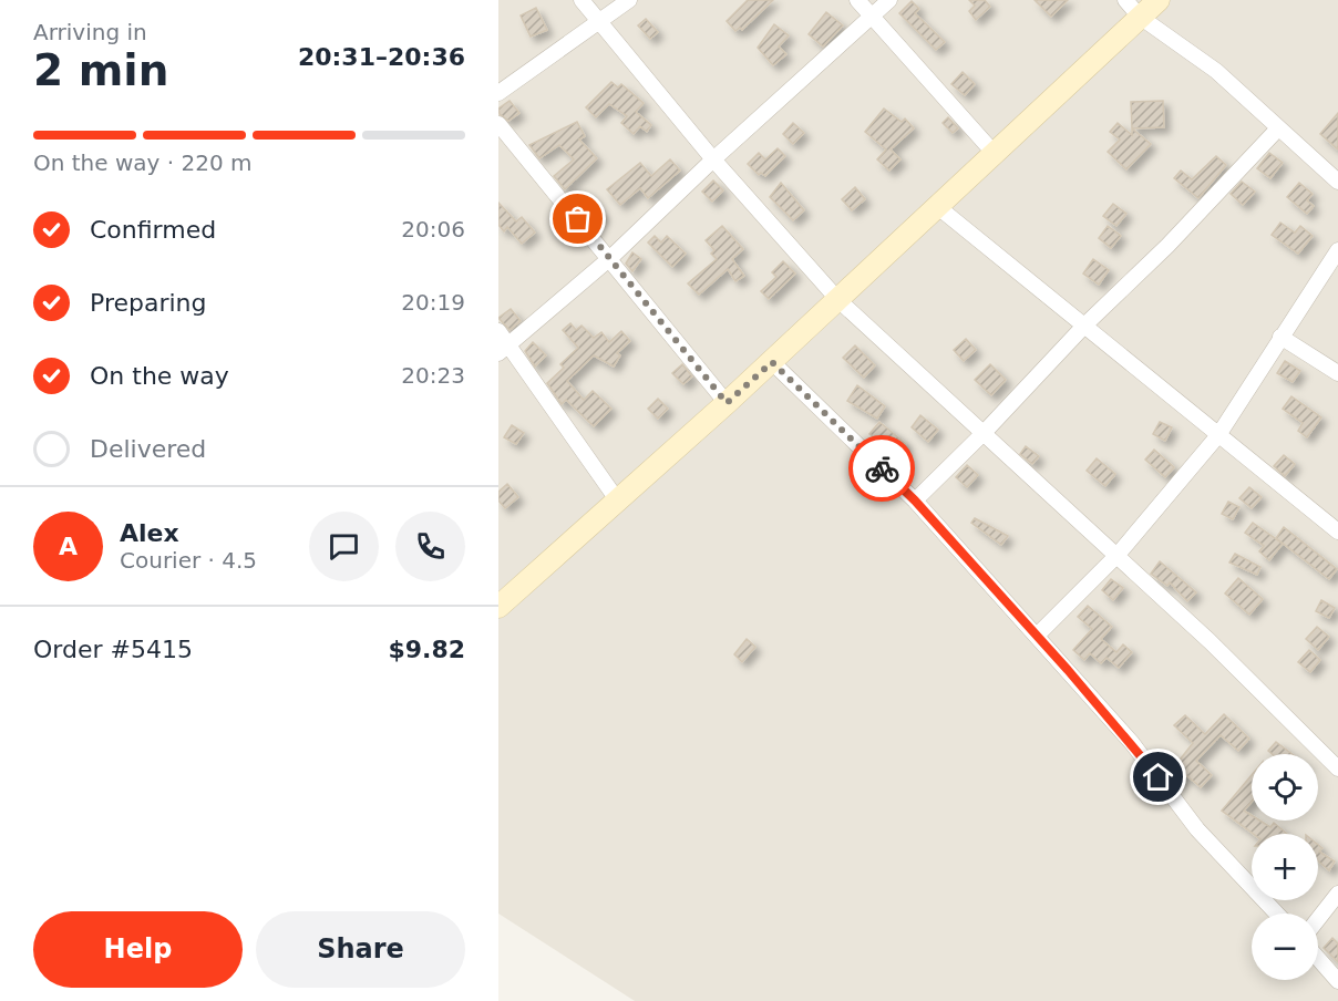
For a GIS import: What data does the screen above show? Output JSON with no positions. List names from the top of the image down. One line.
{"page":{"heading":["2 min","Arriving in","20:31–20:36"],"panel":["Alex","Courier · 4.5","Order #5415","$9.82"],"bar":"On the way · 220 m","list":[["Confirmed","20:06"],["Preparing","20:19"],["On the way","20:23"],"Delivered"],"round":"A","map_buttons":["+","−"],"buttons":["Help","Share"]}}
